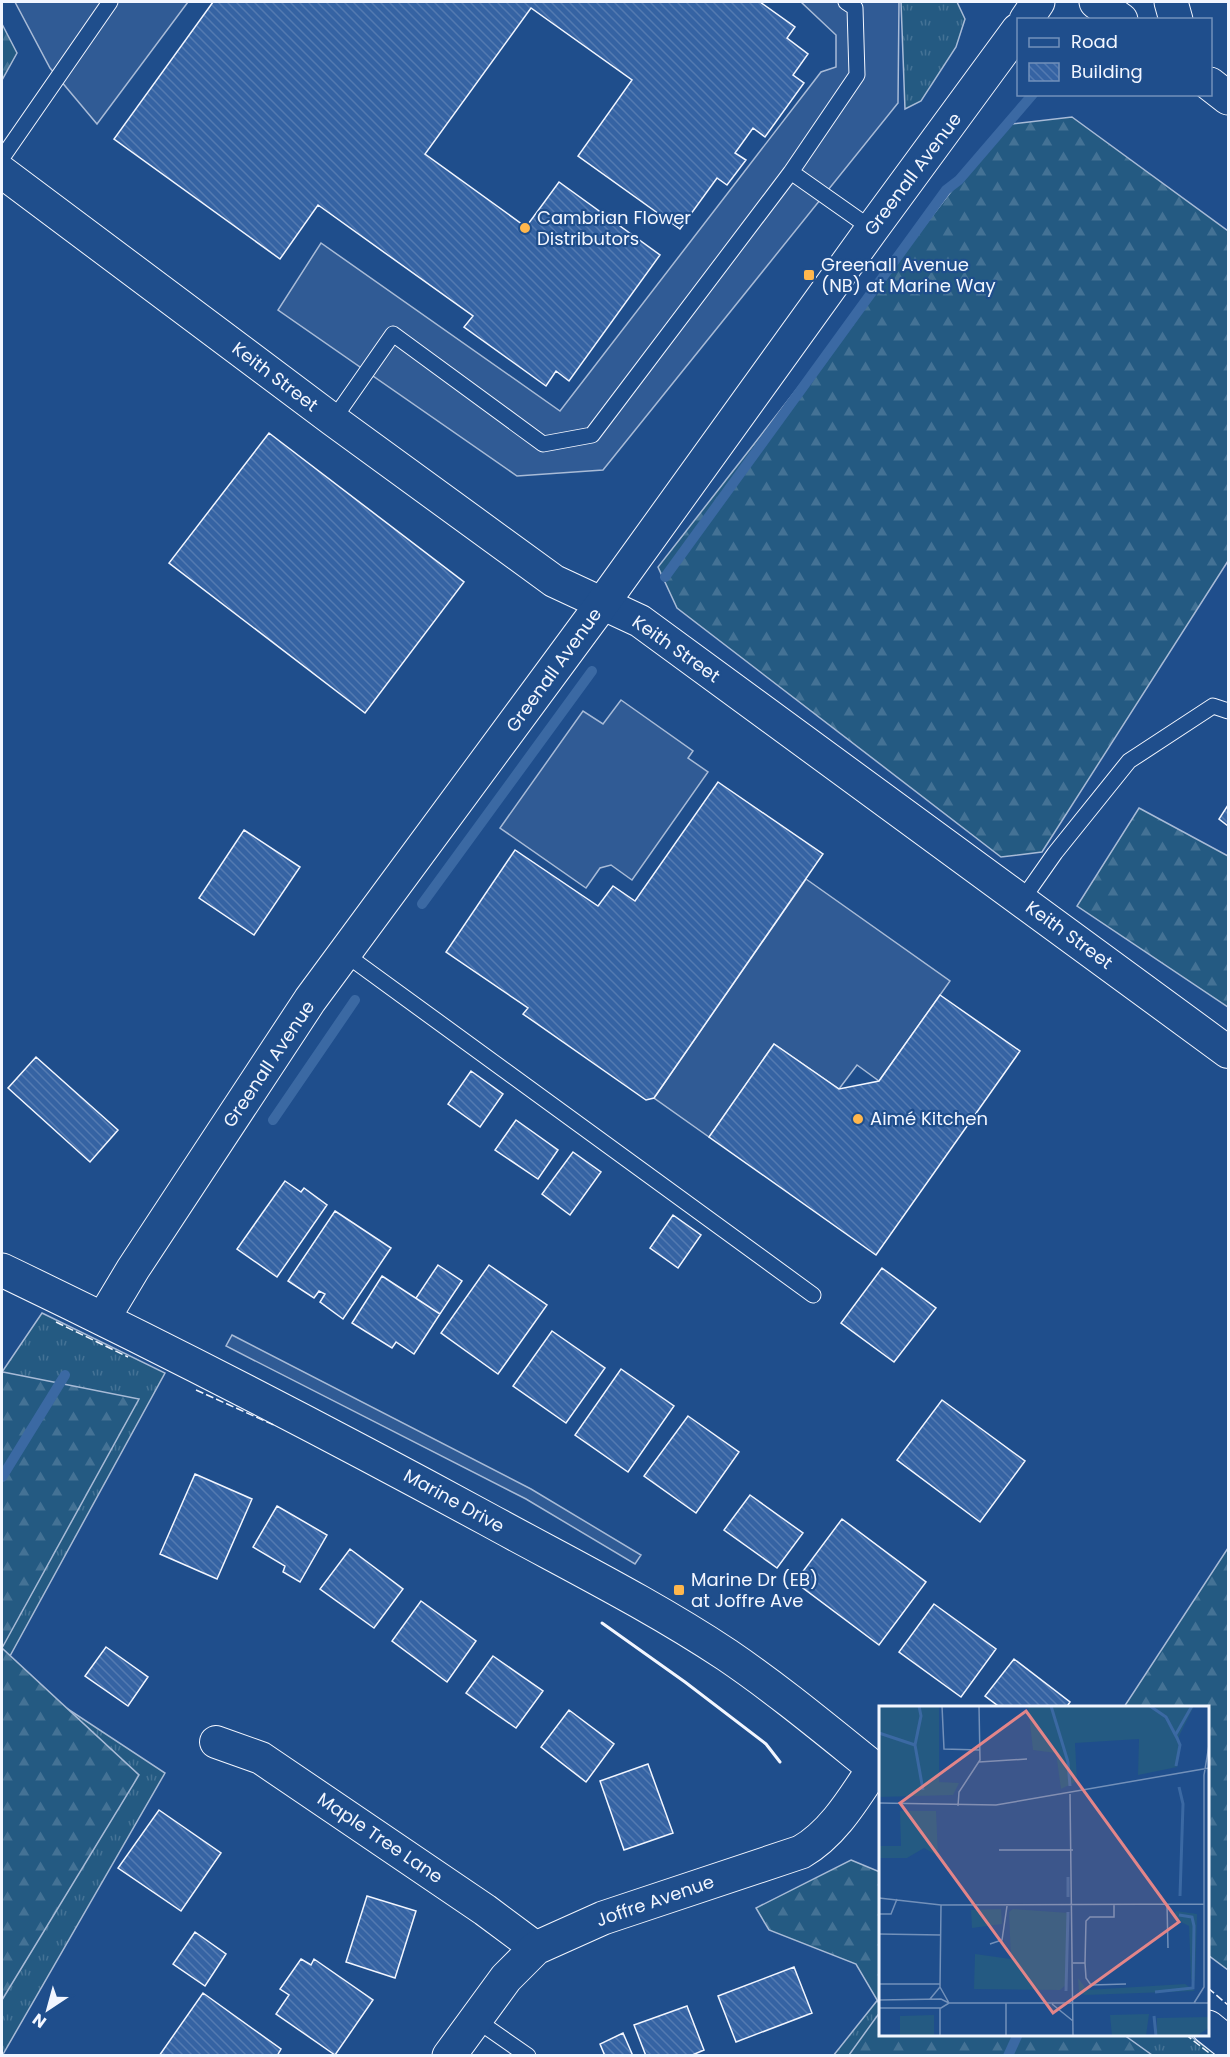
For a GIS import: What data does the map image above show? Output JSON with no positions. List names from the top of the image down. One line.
{"streets":{"street":["Greenall Avenue","Keith Street","Marine Drive","Maple Tree Lane","Joffre Avenue"]},"crossings":[["Greenall Avenue","Keith Street"],["Greenall Avenue","Marine Drive"],["Marine Drive","Joffre Avenue"],["Maple Tree Lane","Joffre Avenue"]],"places":{"other":["Cambrian Flower Distributors","Aimé Kitchen"],"transit":["Greenall Avenue (NB) at Marine Way","Marine Dr (EB) at Joffre Ave"]},"legend":["Road","Building"],"north":"bottom left"}
